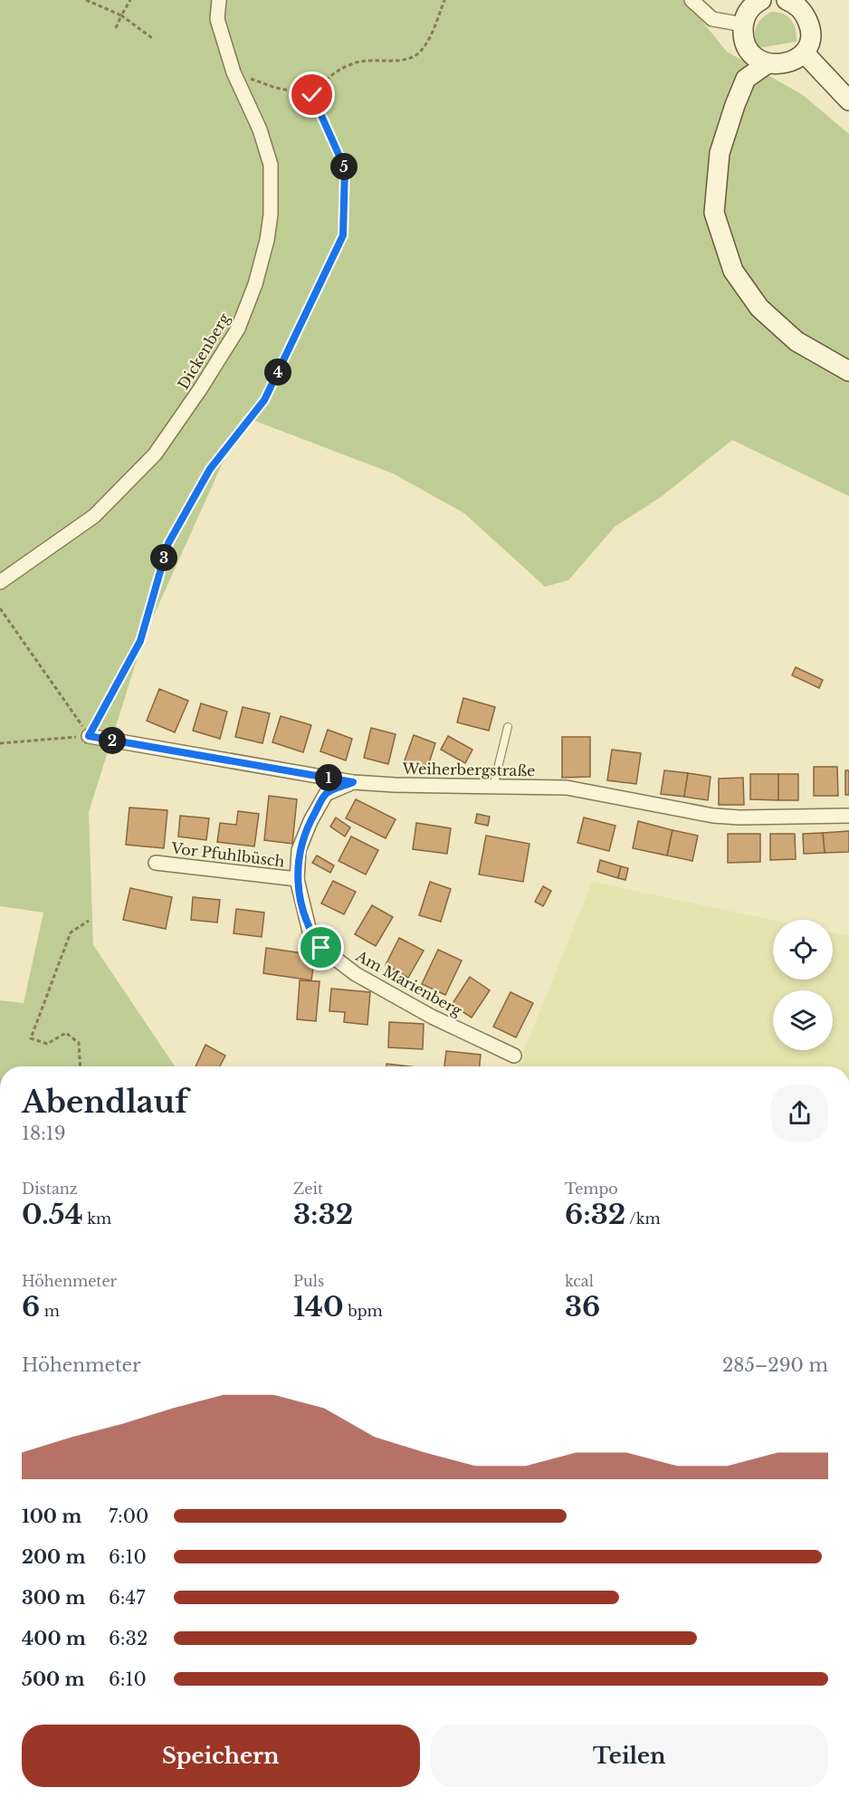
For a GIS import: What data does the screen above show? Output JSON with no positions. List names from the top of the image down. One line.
{"streets":{"street":["Dickenberg","Weiherbergstraße","Vor Pfuhlbüsch","Am Marienberg"]},"crossings":[["Weiherbergstraße","Am Marienberg"],["Vor Pfuhlbüsch","Am Marienberg"]],"page":{"pins":["5","4","3","2","1"],"heading":["Abendlauf","18:19"],"stats":[["Distanz","0.54 km"],["Zeit","3:32"],["Tempo","6:32 /km"],["Höhenmeter","6 m"],["Puls","140 bpm"],["kcal","36"]],"chart":["Höhenmeter","285–290 m"],"list":[{"name":"100 m","note":"7:00"},{"name":"200 m","note":"6:10"},{"name":"300 m","note":"6:47"},{"name":"400 m","note":"6:32"},{"name":"500 m","note":"6:10"}],"buttons":["Speichern","Teilen"]}}
